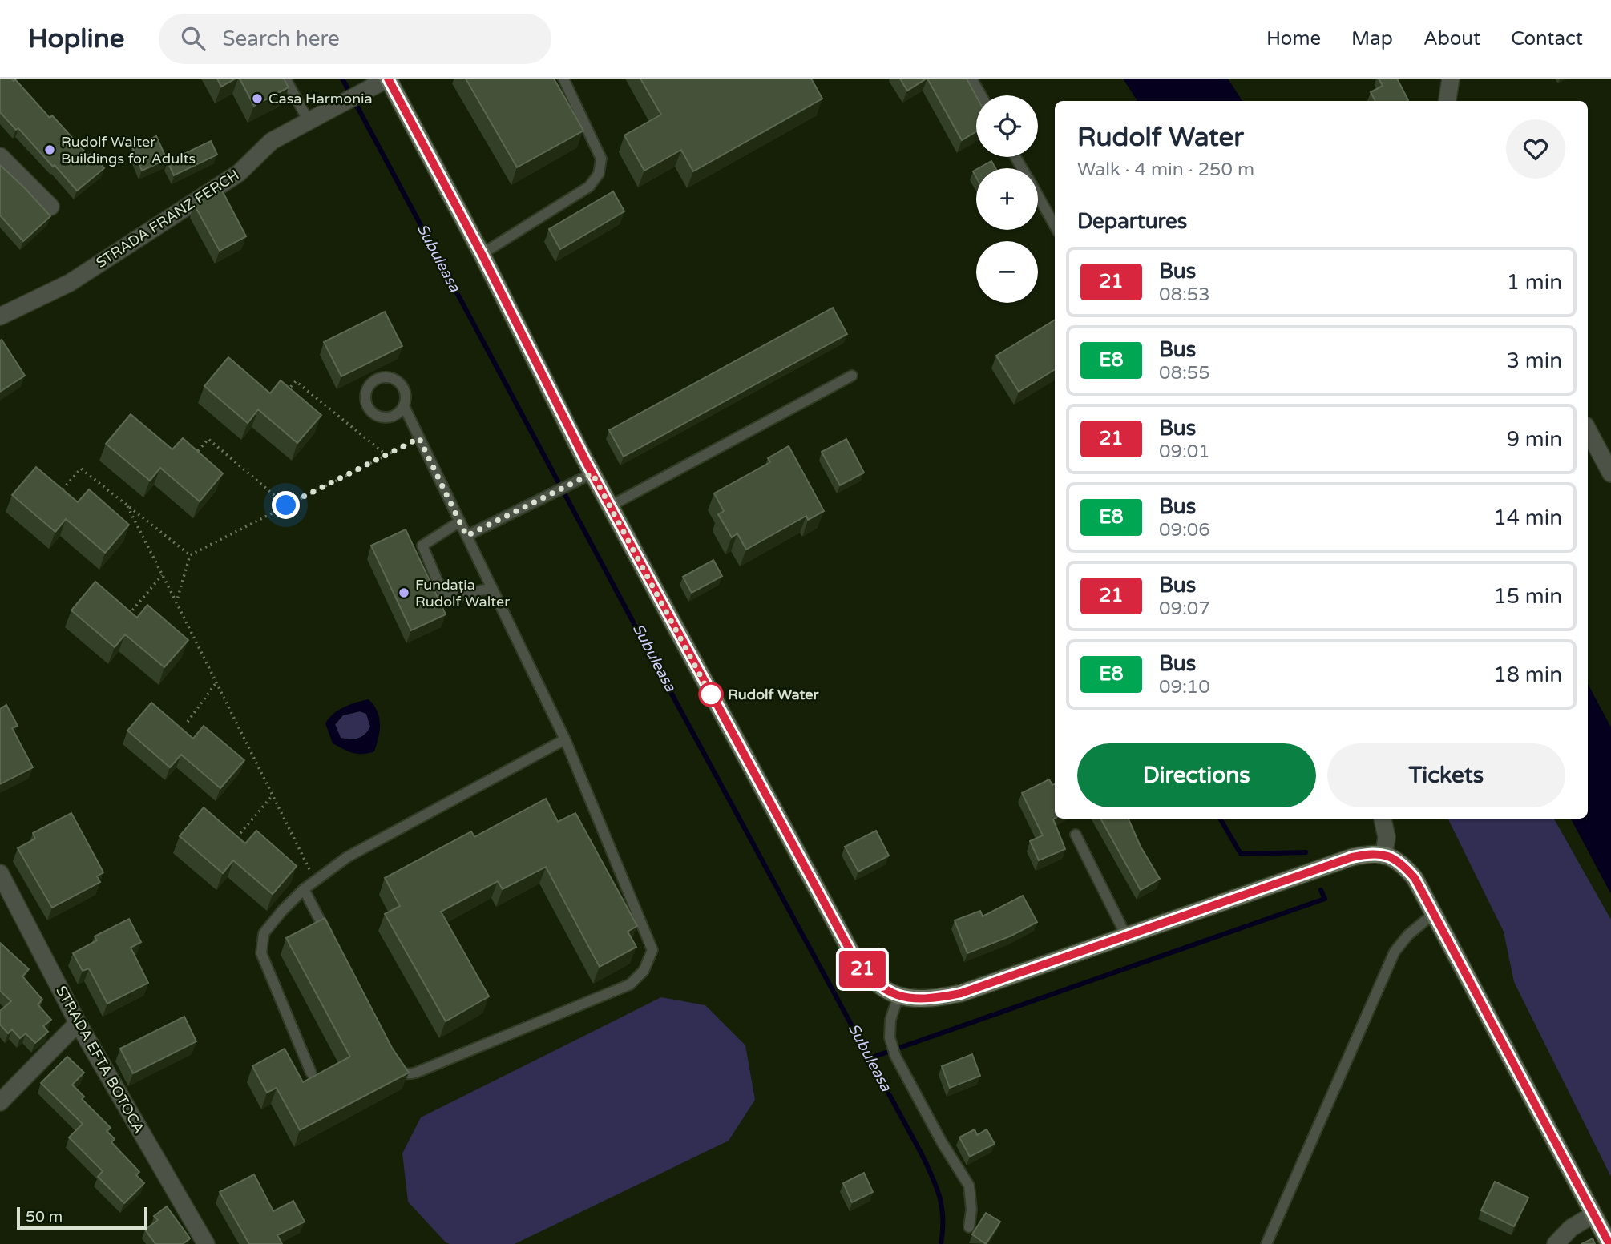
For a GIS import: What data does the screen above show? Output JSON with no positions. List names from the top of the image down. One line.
{"streets":{"street":["STRADA FRANZ FERCH","STRADA EFTA BOTOCA"]},"water":["Subuleasa"],"places":["Casa Harmonia","Rudolf Walter Buildings for Adults","Fundația Rudolf Walter","Rudolf Water"],"lines":["bus line 21"],"scale_bar":"50 m","page":{"header":"Hopline","search":"Search here","nav":["Home","Map","About","Contact"],"on_map":"21","map_buttons":["+","−"],"heading":[["Rudolf Water","Walk · 4 min · 250 m"],"Departures"],"list":[{"mark":"21","name":"Bus","note":"08:53","value":"1 min"},{"mark":"E8","name":"Bus","note":"08:55","value":"3 min"},{"mark":"21","name":"Bus","note":"09:01","value":"9 min"},{"mark":"E8","name":"Bus","note":"09:06","value":"14 min"},{"mark":"21","name":"Bus","note":"09:07","value":"15 min"},{"mark":"E8","name":"Bus","note":"09:10","value":"18 min"}],"buttons":["Directions","Tickets"],"scale":"50 m"}}
